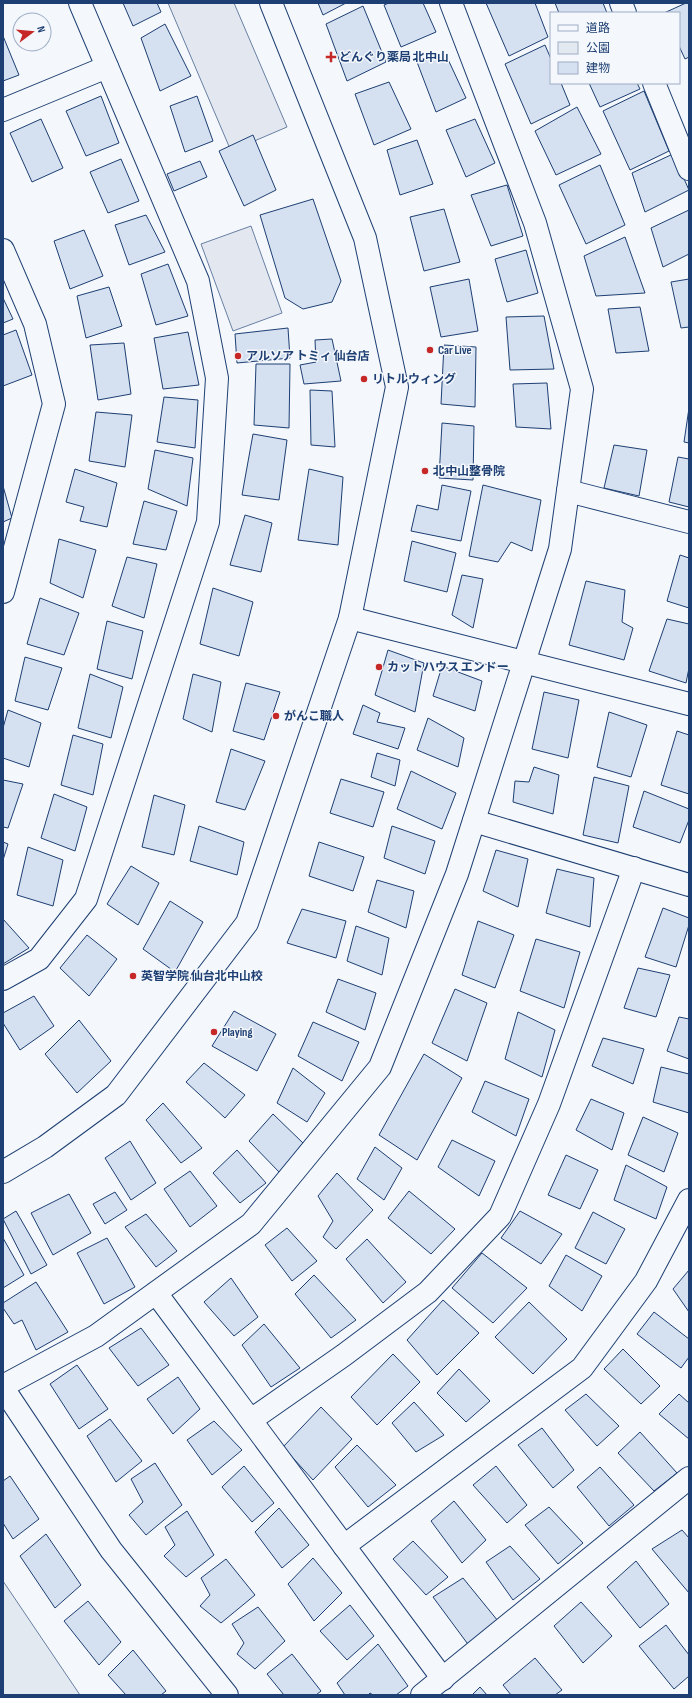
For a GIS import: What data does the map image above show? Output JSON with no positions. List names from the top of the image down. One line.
{"places":{"health":["どんぐり薬局 北中山"],"other":["Car Live","アルソア トミィ 仙台店","リトルウィング","北中山整骨院","カットハウス エンドー","がんこ職人","英智学院 仙台北中山校","Playing"]},"legend":["道路","公園","建物"],"north":"right"}
